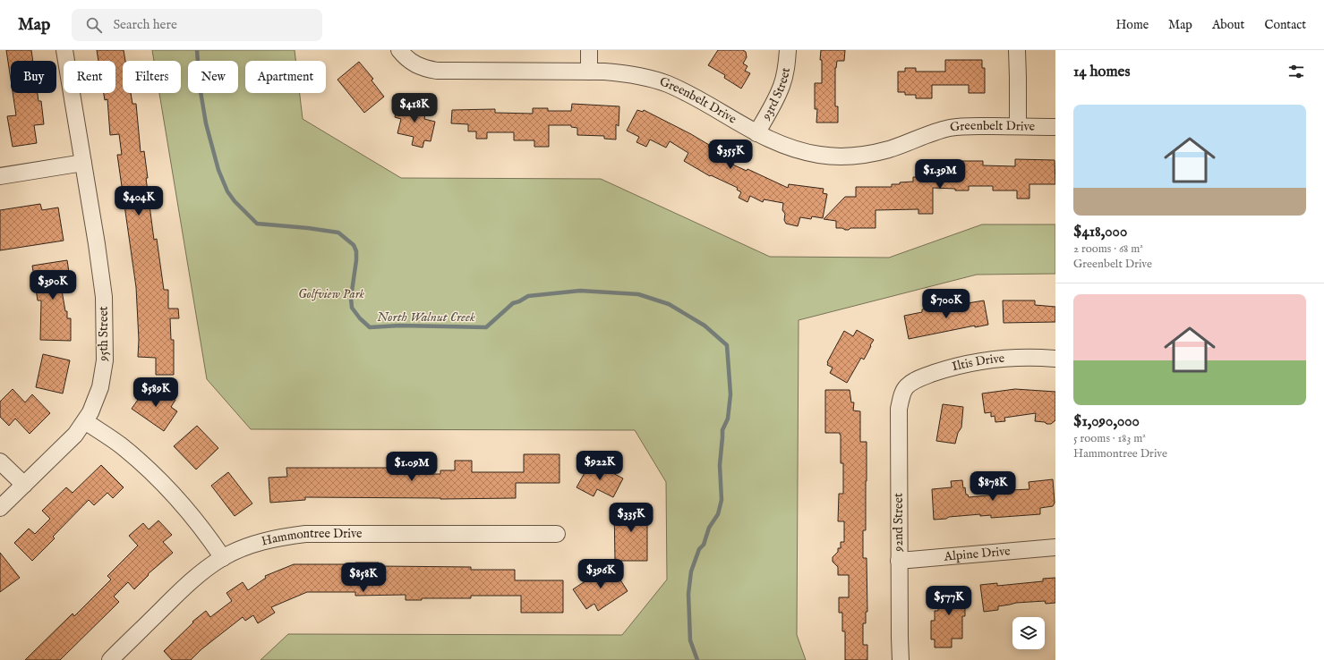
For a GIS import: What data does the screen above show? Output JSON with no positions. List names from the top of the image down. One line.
{"streets":{"street":["93rd Street","Greenbelt Drive","95th Street","Iltis Drive","92nd Street","Hammontree Drive","Alpine Drive"]},"crossings":[["93rd Street","Greenbelt Drive"],["Iltis Drive","92nd Street"],["92nd Street","Alpine Drive"]],"water":["North Walnut Creek"],"parks":["Golfview Park"],"page":{"header":"Map","search":"Search here","nav":["Home","Map","About","Contact"],"heading":"14 homes","chip":["Buy","Rent","Filters","New","Apartment"],"price":["$418K","$355K","$1.39M","$404K","$390K","$700K","$589K","$922K","$1.09M","$878K","$335K","$396K","$858K","$577K"],"list":[{"name":"$418,000","note":"2 rooms · 68 m² · Greenbelt Drive"},{"name":"$1,090,000","note":"5 rooms · 183 m² · Hammontree Drive"}]}}
